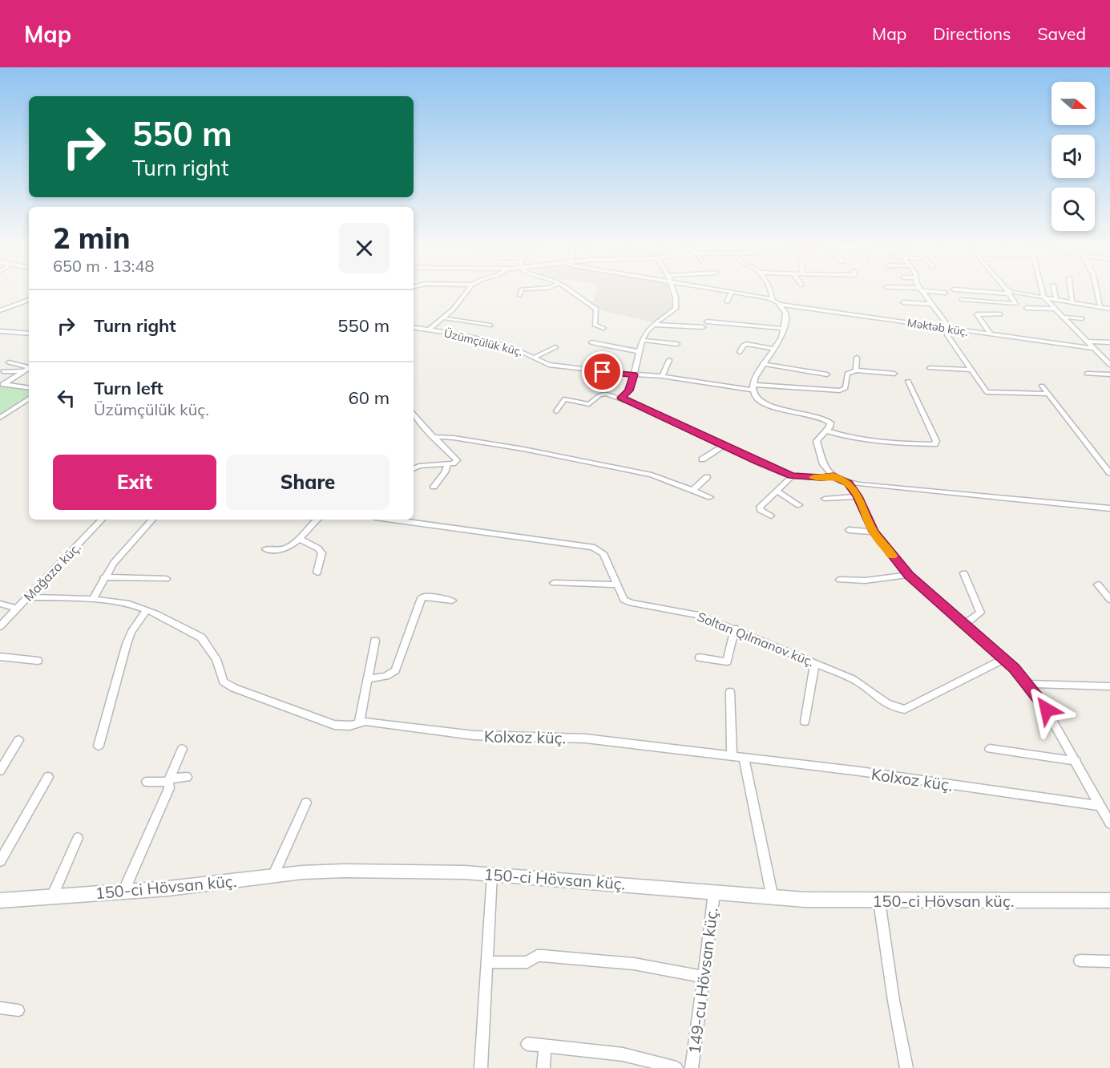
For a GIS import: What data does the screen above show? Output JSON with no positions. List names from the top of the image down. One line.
{"streets":{"street":["Məktəb küç.","Üzümçülük küç.","Mağaza küç.","Soltan Qılmanov küç.","Kolxoz küç.","150-ci Hövsan küç.","149-cu Hövsan küç."]},"crossings":[["Mağaza küç.","Kolxoz küç."],["150-ci Hövsan küç.","149-cu Hövsan küç."]],"north":"right","page":{"header":"Map","nav":["Map","Directions","Saved"],"turn":["550 m","Turn right"],"heading":["2 min","650 m · 13:48"],"list":[{"name":"Turn right","value":"550 m"},{"name":"Turn left","note":"Üzümçülük küç.","value":"60 m"}],"buttons":["Exit","Share"]}}
